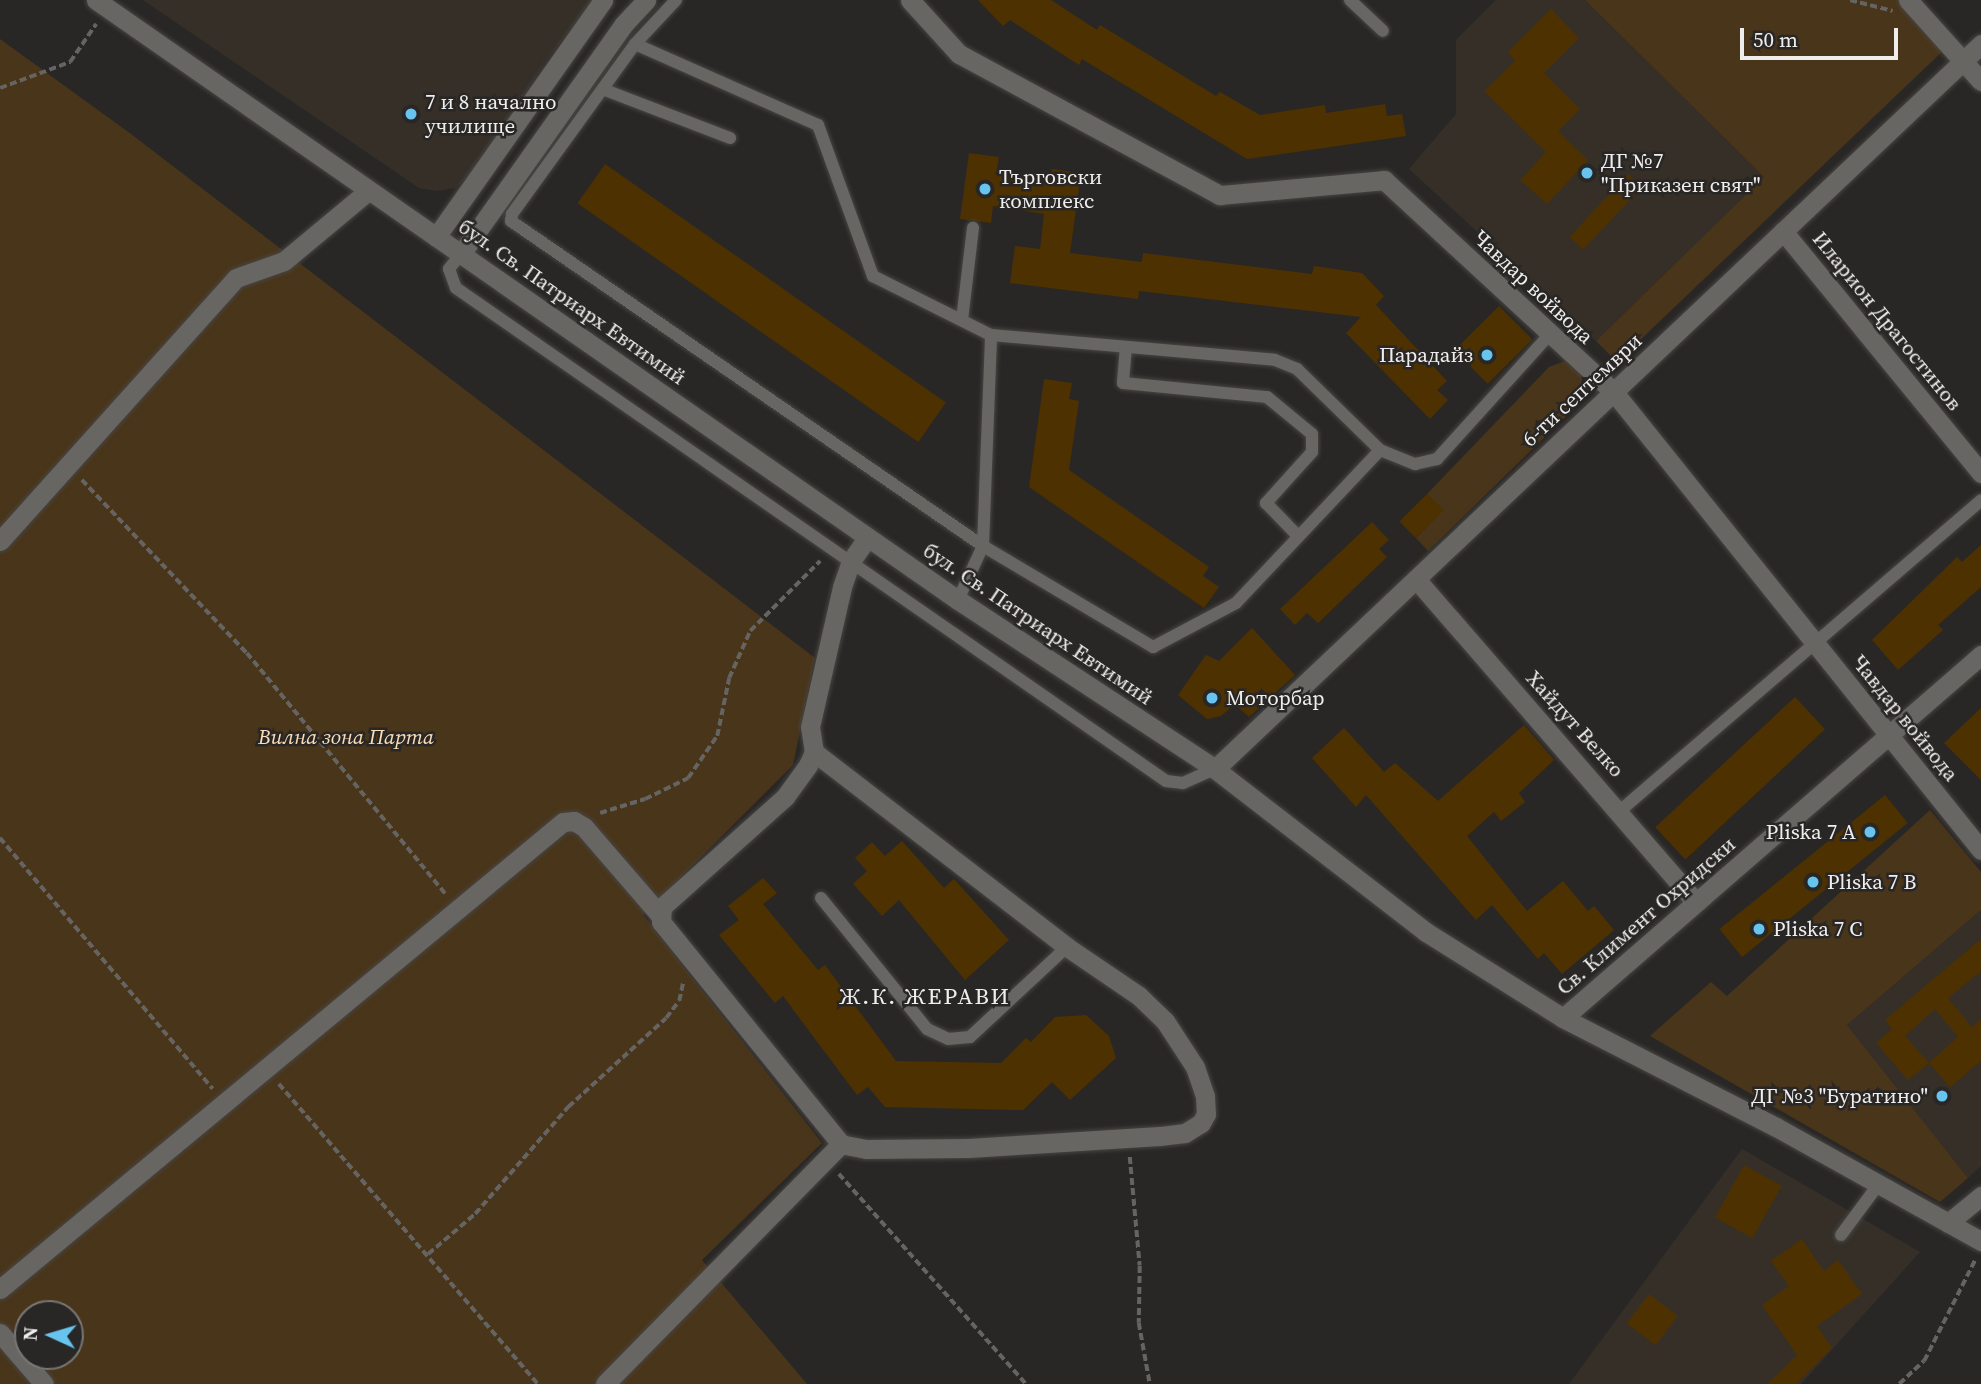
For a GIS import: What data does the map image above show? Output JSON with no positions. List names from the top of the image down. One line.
{"streets":{"street":["Чавдар войвода","бул. Св. Патриарх Евтимий","Иларион Драгостинов","6-ти септември","Хайдут Велко","Св. Климент Охридски"]},"crossings":[["Чавдар войвода","6-ти септември"],["Чавдар войвода","Св. Климент Охридски"],["бул. Св. Патриарх Евтимий","6-ти септември"],["бул. Св. Патриарх Евтимий","Св. Климент Охридски"],["Иларион Драгостинов","6-ти септември"],["6-ти септември","Хайдут Велко"],["Хайдут Велко","Св. Климент Охридски"]],"districts":["Ж.К. ЖЕРАВИ"],"parks":["Вилна зона Парта"],"places":["7 и 8 начално училище","ДГ №7 \"Приказен свят\"","Търговски комплекс","Парадайз","Моторбар","Pliska 7 A","Pliska 7 B","Pliska 7 C","ДГ №3 \"Буратино\""],"scale_bar":"50 m","north":"left"}
